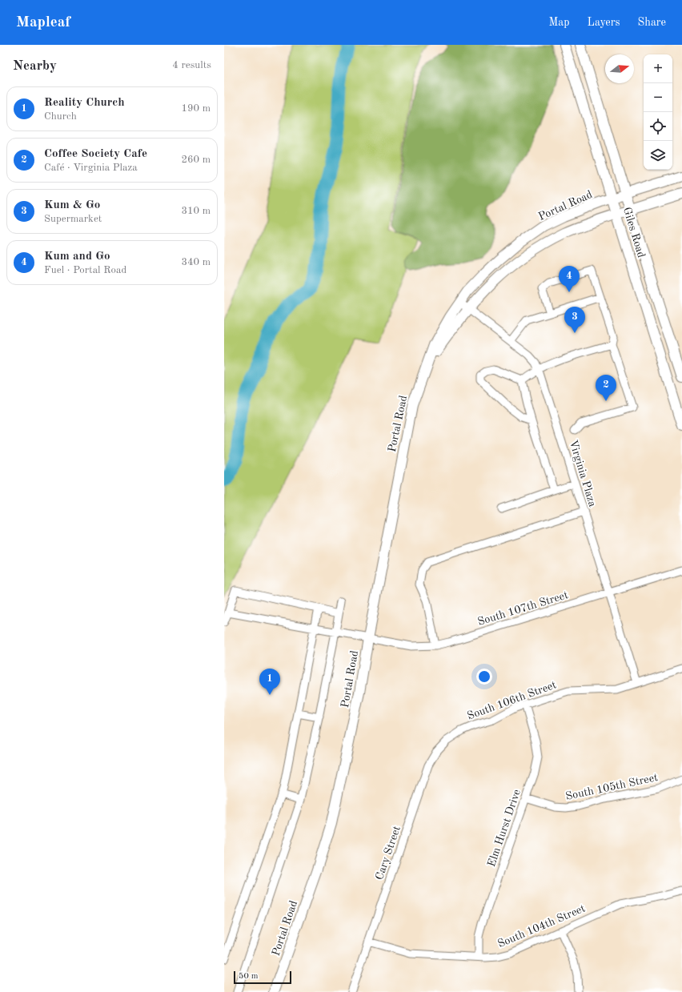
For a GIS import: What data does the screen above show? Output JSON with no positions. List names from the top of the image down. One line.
{"streets":{"main road":["Portal Road","Giles Road"],"street":["Virginia Plaza","South 107th Street","South 106th Street","South 105th Street","Elm Hurst Drive","Cary Street","South 104th Street"]},"crossings":[["Portal Road","Giles Road"],["Portal Road","Virginia Plaza"],["Portal Road","South 107th Street"],["Virginia Plaza","South 107th Street"],["Virginia Plaza","South 106th Street"],["South 106th Street","Elm Hurst Drive"],["South 106th Street","Cary Street"],["South 105th Street","Elm Hurst Drive"],["Elm Hurst Drive","South 104th Street"],["Cary Street","South 104th Street"]],"scale_bar":"50 m","north":"right","page":{"header":"Mapleaf","nav":["Map","Layers","Share"],"heading":["Nearby","4 results"],"map_buttons":["+","−"],"list":[{"mark":"1","name":"Reality Church","note":"Church","value":"190 m"},{"mark":"2","name":"Coffee Society Cafe","note":"Café · Virginia Plaza","value":"260 m"},{"mark":"3","name":"Kum & Go","note":"Supermarket","value":"310 m"},{"mark":"4","name":"Kum and Go","note":"Fuel · Portal Road","value":"340 m"}],"pins":["4","3","2","1"],"scale":"50 m"}}
